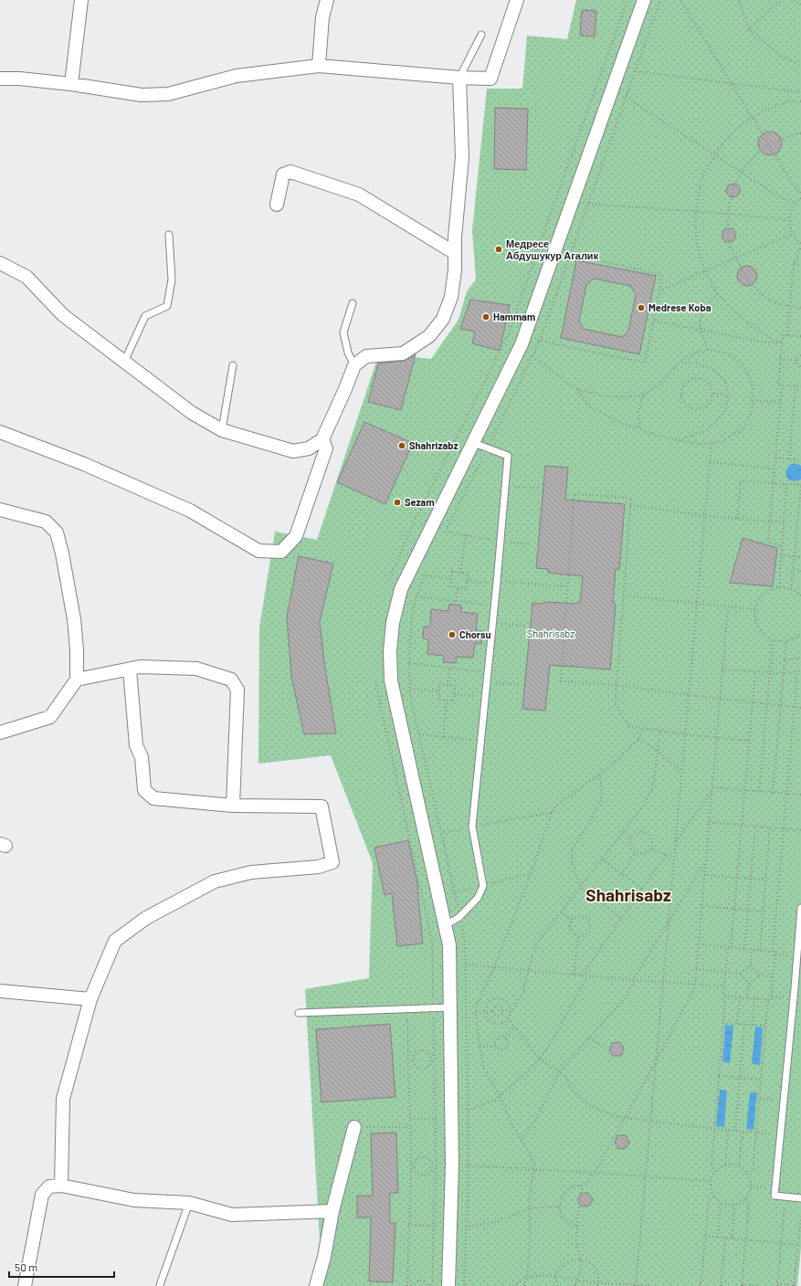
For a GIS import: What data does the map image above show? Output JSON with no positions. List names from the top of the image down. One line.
{"districts":["Shahrisabz"],"parks":["Shahrisabz"],"places":["Медресе Абдушукур Агалик","Medrese Koba","Hammam","Shahrizabz","Sezam","Chorsu"],"scale_bar":"50 m"}
